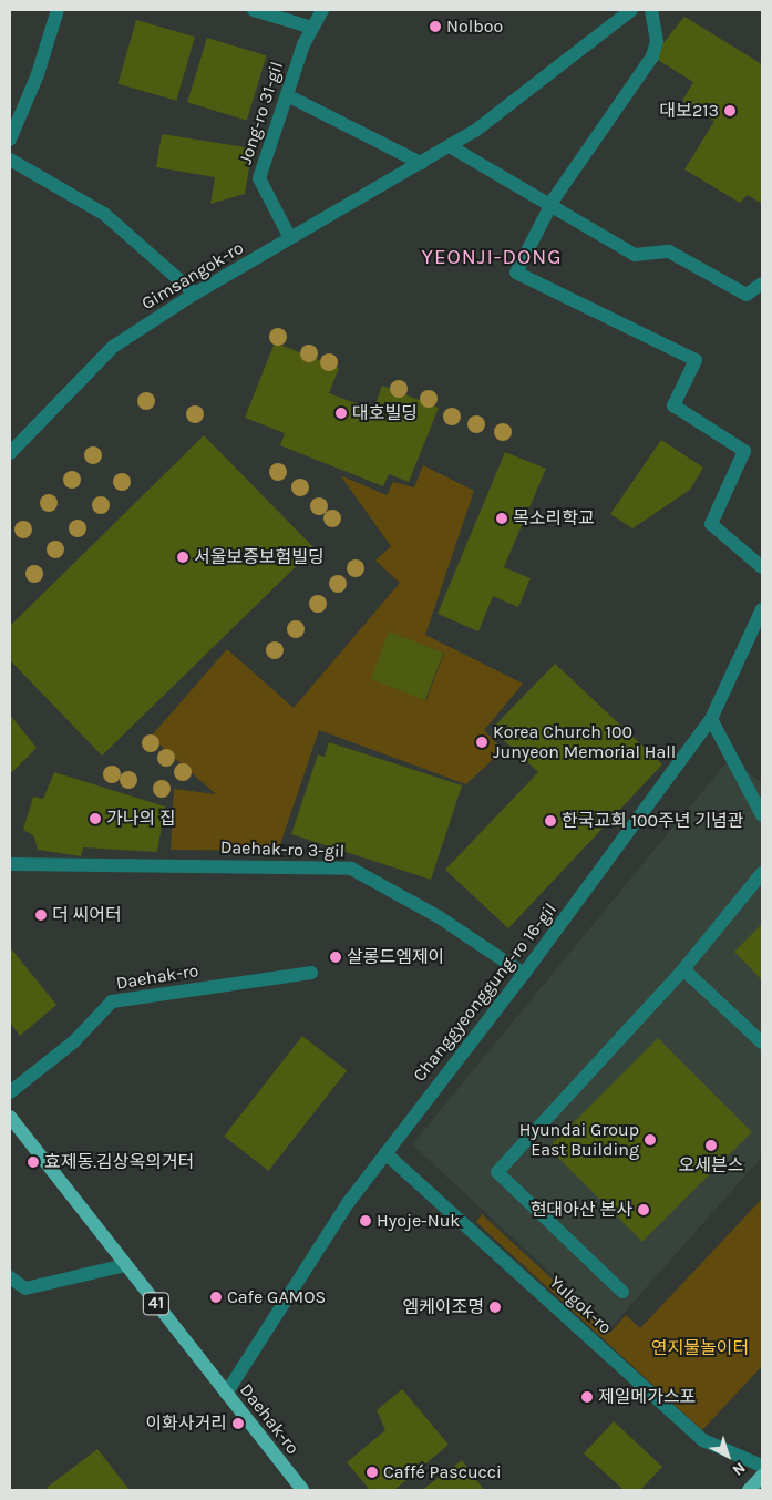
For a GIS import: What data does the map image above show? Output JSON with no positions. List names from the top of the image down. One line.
{"streets":{"main road":["Daehak-ro","41"],"street":["Jong-ro 31-gil","Gimsangok-ro","Daehak-ro 3-gil","Changgyeonggung-ro 16-gil","Yulgok-ro"]},"crossings":[["Jong-ro 31-gil","Gimsangok-ro"],["Daehak-ro 3-gil","Changgyeonggung-ro 16-gil"],["Daehak-ro","Changgyeonggung-ro 16-gil"],["Changgyeonggung-ro 16-gil","Yulgok-ro"]],"districts":["YEONJI-DONG"],"parks":["연지물놀이터"],"places":["Nolboo","대보213","대호빌딩","목소리학교","서울보증보험빌딩","Korea Church 100 Junyeon Memorial Hall","가나의 집","한국교회 100주년 기념관","더 씨어터","살롱드엠제이","Hyundai Group East Building","오세븐스","효제동.김상옥의거터","현대아산 본사","Hyoje-Nuk","Cafe GAMOS","엠케이조명","제일메가스포","이화사거리","Caffé Pascucci"],"north":"bottom right"}
